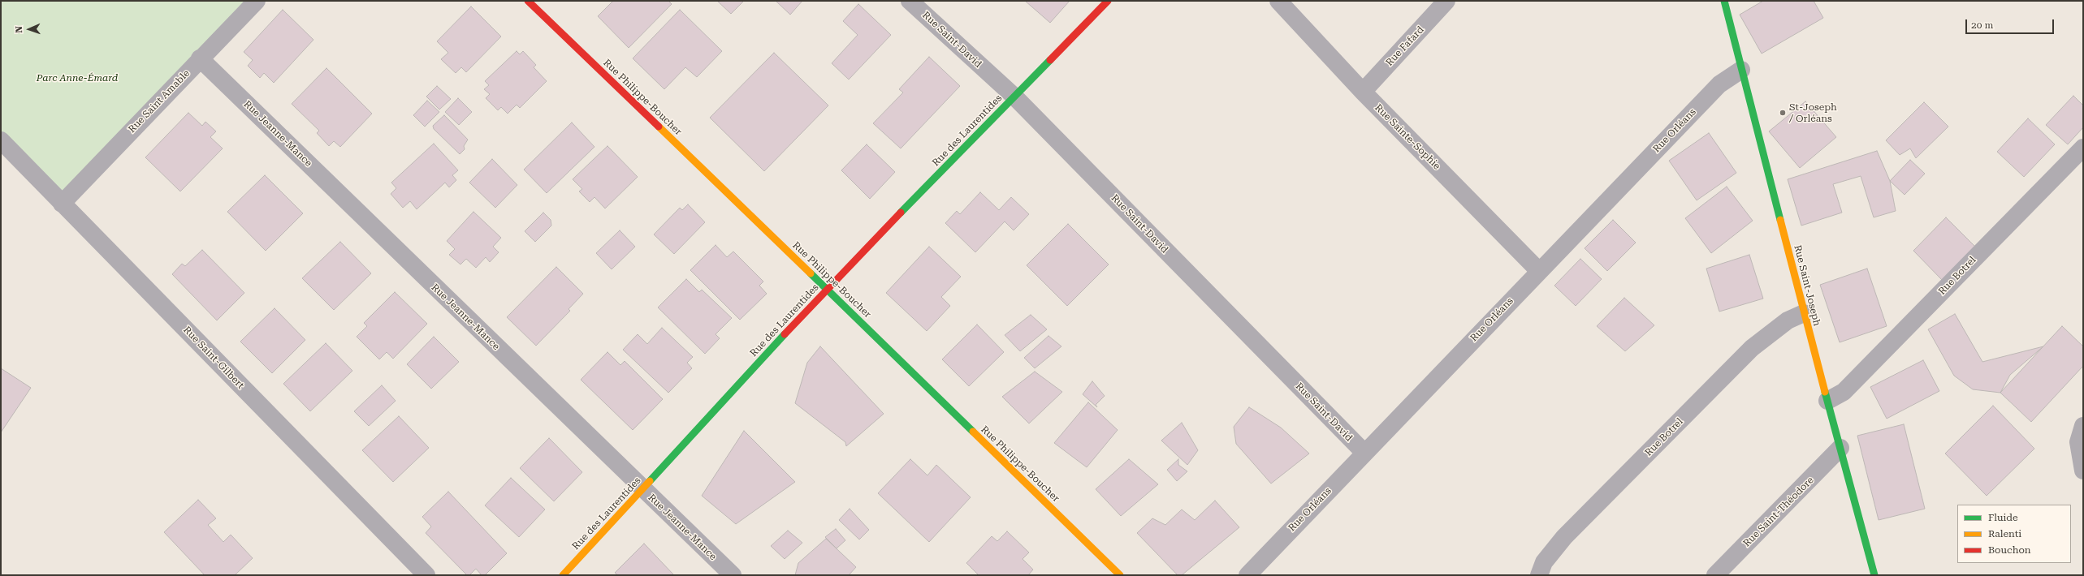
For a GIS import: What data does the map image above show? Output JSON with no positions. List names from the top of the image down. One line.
{"streets":{"street":["Rue Saint-David","Rue Fafard","Rue Philippe-Boucher","Rue Saint Amable","Rue des Laurentides","Rue Orléans","Rue Jeanne-Mance","Rue Sainte-Sophie","Rue Botrel","Rue Saint-Joseph","Rue Saint-Gilbert","Rue Saint-Théodore"]},"crossings":[["Rue Saint-David","Rue des Laurentides"],["Rue Saint-David","Rue Orléans"],["Rue Fafard","Rue Sainte-Sophie"],["Rue Philippe-Boucher","Rue des Laurentides"],["Rue Saint Amable","Rue Jeanne-Mance"],["Rue Saint Amable","Rue Saint-Gilbert"],["Rue des Laurentides","Rue Jeanne-Mance"],["Rue Orléans","Rue Sainte-Sophie"],["Rue Orléans","Rue Saint-Joseph"],["Rue Botrel","Rue Saint-Joseph"],["Rue Saint-Joseph","Rue Saint-Théodore"]],"parks":["Parc Anne-Émard"],"places":["St-Joseph / Orléans"],"legend":["Fluide","Ralenti","Bouchon"],"scale_bar":"20 m","north":"left"}
